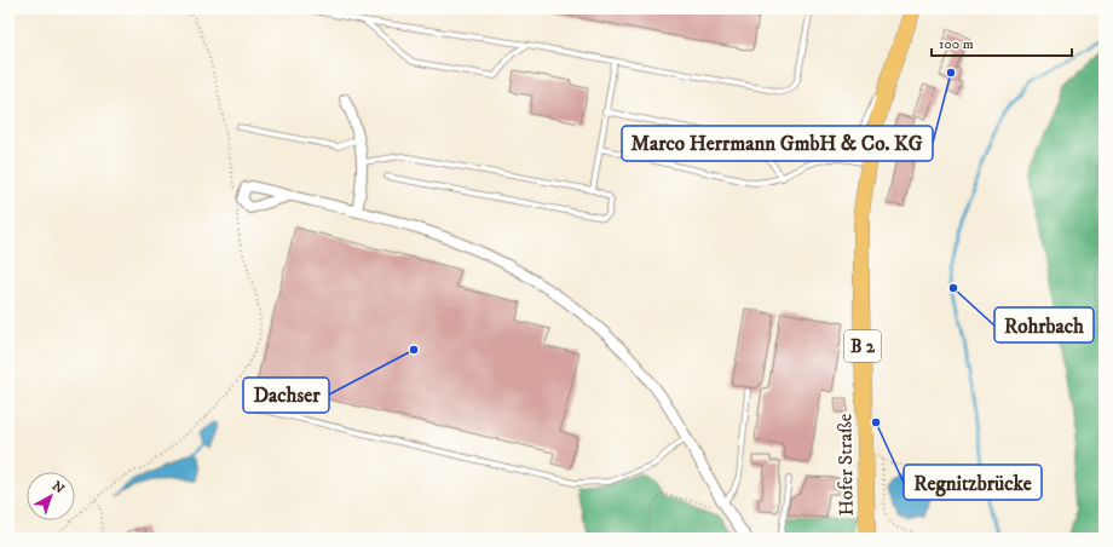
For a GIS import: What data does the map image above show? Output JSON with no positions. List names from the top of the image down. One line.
{"streets":{"main road":["B 2","Hofer Straße"]},"crossings":[["B 2","Hofer Straße"]],"places":["Marco Herrmann GmbH & Co. KG","Rohrbach","Dachser","Regnitzbrücke"],"scale_bar":"100 m","north":"top right"}
